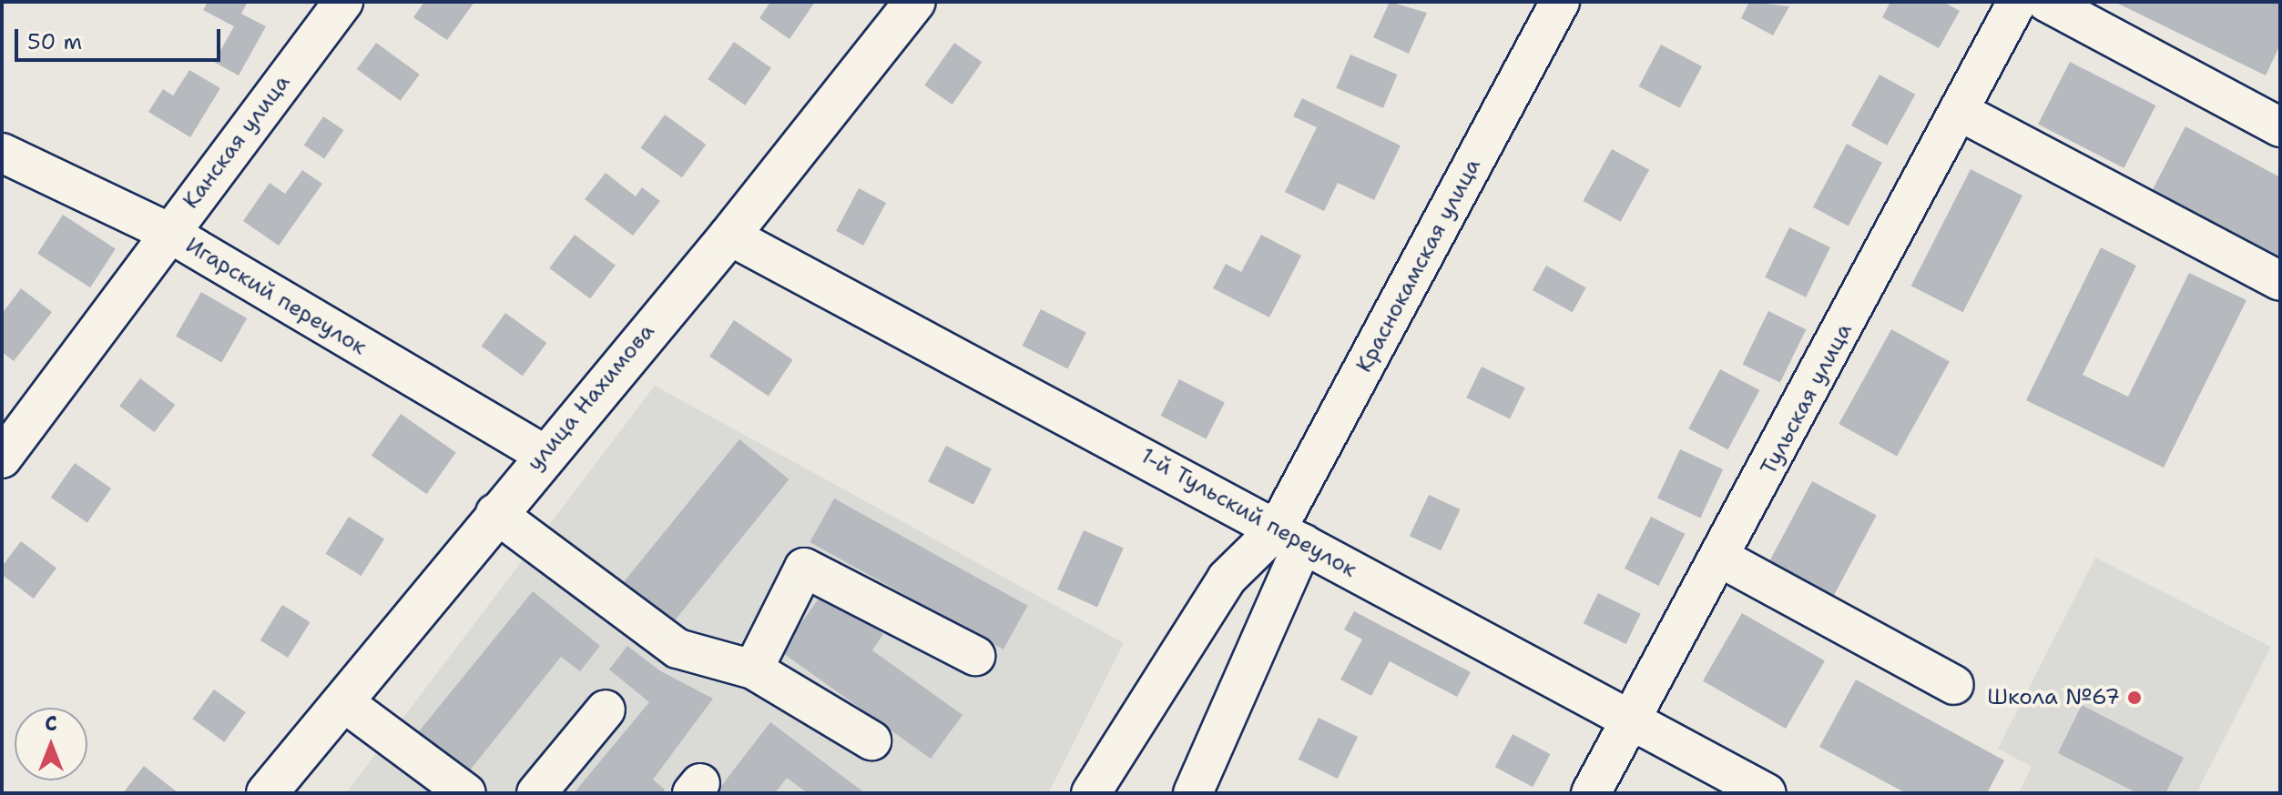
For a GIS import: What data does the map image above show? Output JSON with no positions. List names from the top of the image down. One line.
{"streets":{"main road":["улица Нахимова"],"street":["Канская улица","Краснокамская улица","Игарский переулок","Тульская улица","1-й Тульский переулок"]},"crossings":[["Канская улица","Игарский переулок"],["Краснокамская улица","1-й Тульский переулок"],["Игарский переулок","улица Нахимова"],["улица Нахимова","1-й Тульский переулок"],["Тульская улица","1-й Тульский переулок"]],"places":["Школа №67"],"scale_bar":"50 m","north":"top"}
